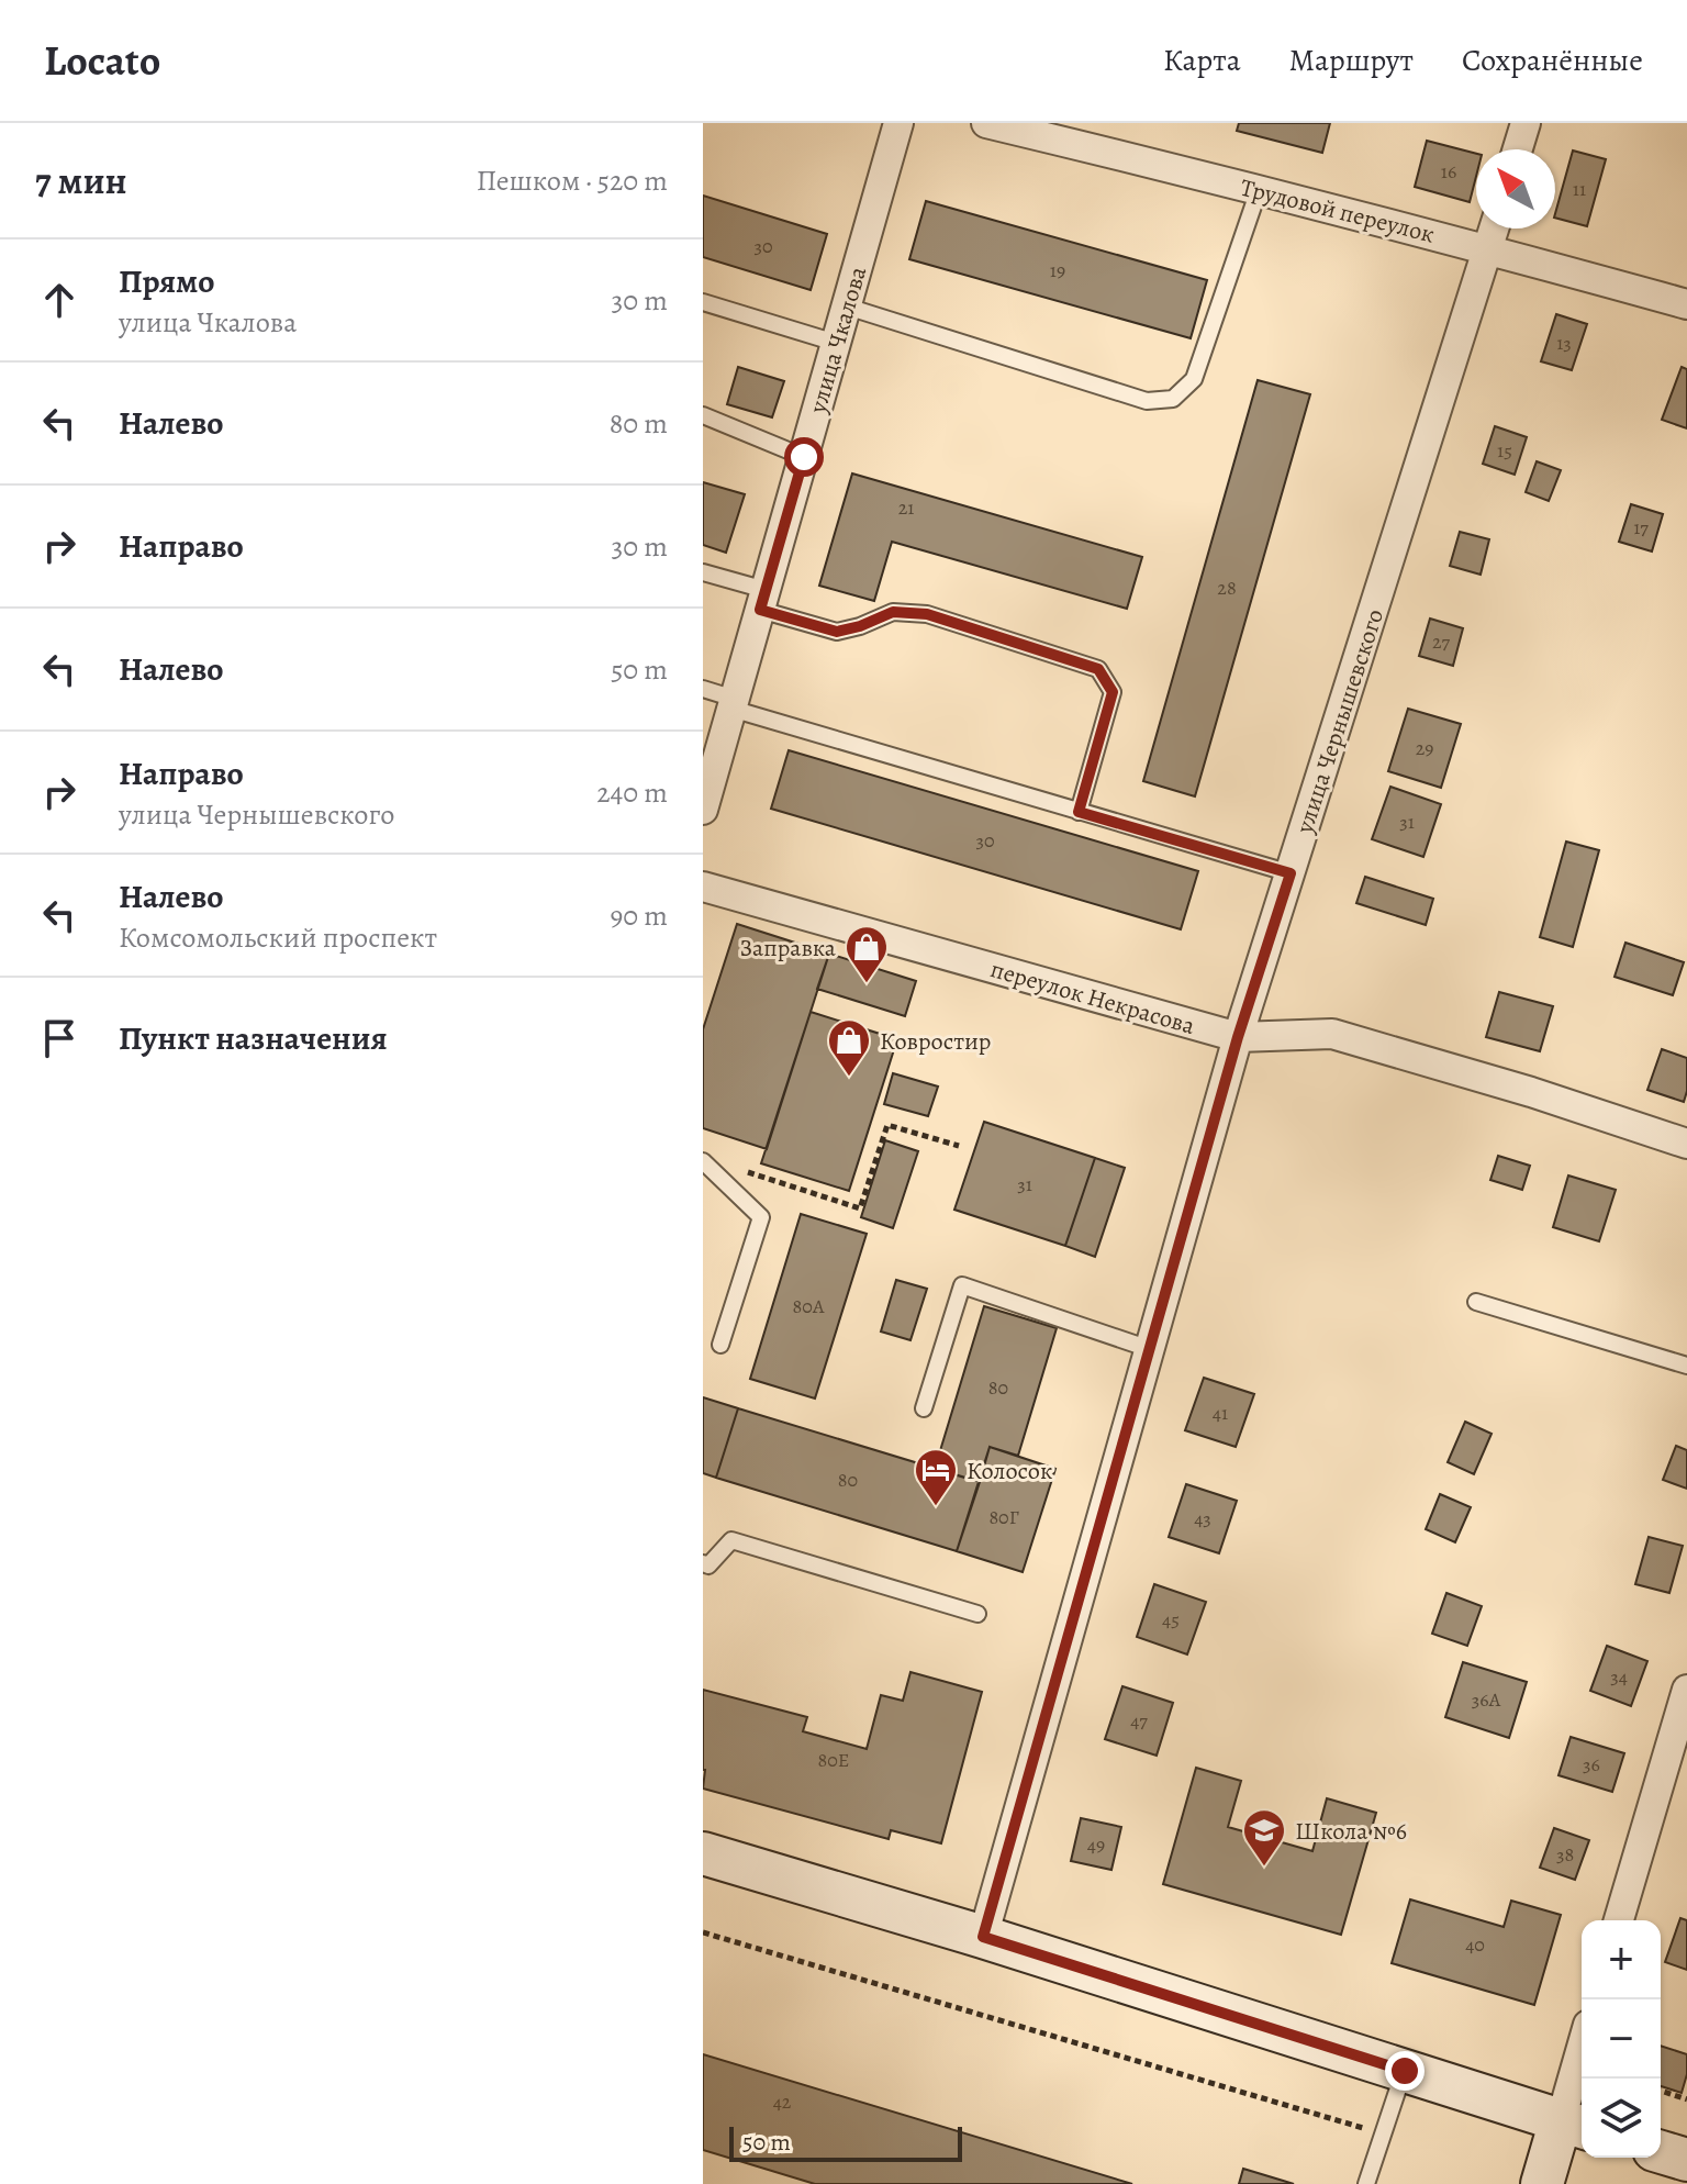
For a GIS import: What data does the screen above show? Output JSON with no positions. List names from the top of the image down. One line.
{"streets":{"street":["Трудовой переулок","улица Чкалова","улица Чернышевского","переулок Некрасова"]},"crossings":[["Трудовой переулок","улица Чернышевского"],["улица Чернышевского","переулок Некрасова"]],"places":{"shop":["Заправка","Ковростир"],"hotel":["Колосок"],"school or university":["Школа №6"]},"house_numbers":["16","11","30","19","13","15","21","17","28","27","29","31","30","31","80А","80","41","80","80Г","43","45","34","36А","47","80Е","36","49","38","40","42"],"scale_bar":"50 m","north":"top left","page":{"header":"Locato","nav":["Карта","Маршрут","Сохранённые"],"heading":["7 мин","Пешком · 520 m"],"list":[["Прямо","улица Чкалова","30 m"],["Налево","80 m"],["Направо","30 m"],["Налево","50 m"],["Направо","улица Чернышевского","240 m"],["Налево","Комсомольский проспект","90 m"],"Пункт назначения"],"map_buttons":["+","−"],"scale":"50 m"}}
